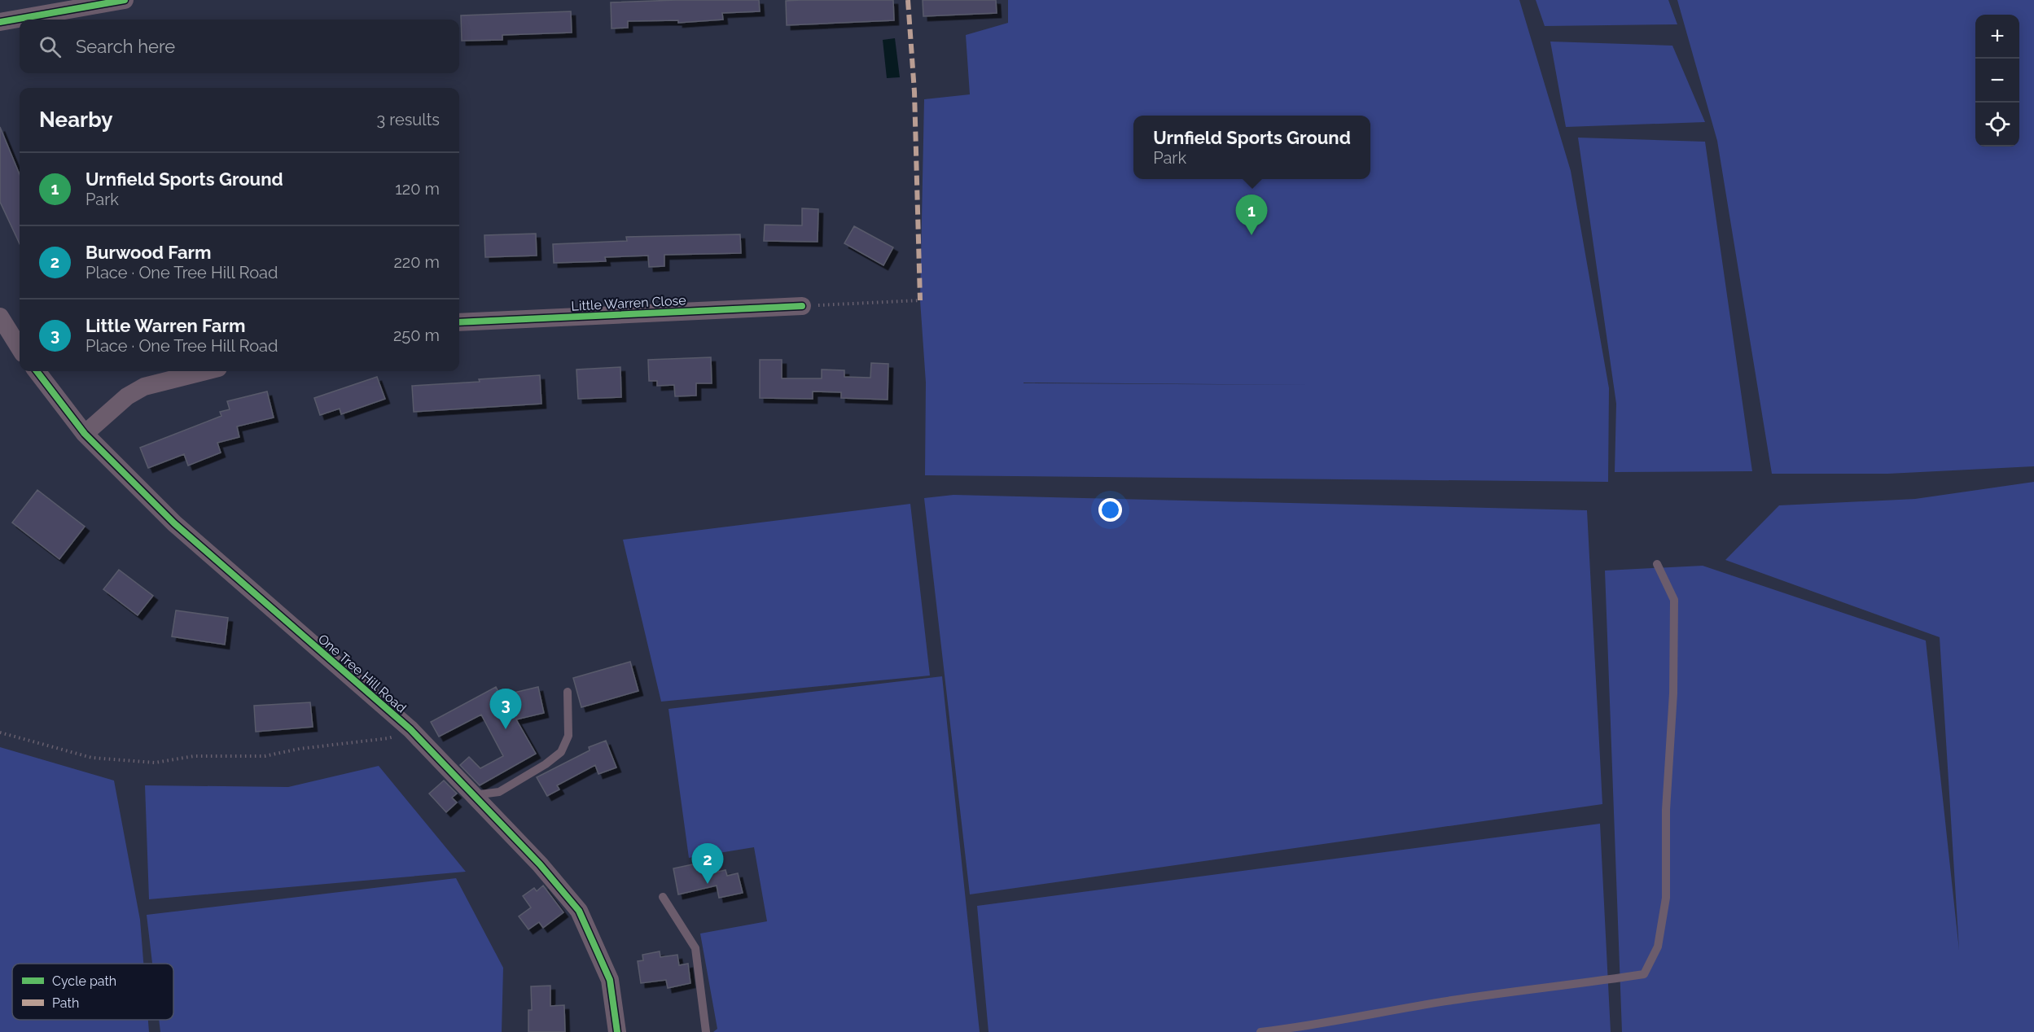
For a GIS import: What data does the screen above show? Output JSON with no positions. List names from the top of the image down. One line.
{"streets":{"street":["Little Warren Close","One Tree Hill Road"]},"legend":["Cycle path","Path"],"page":{"map_buttons":["+","−"],"search":"Search here","heading":["Nearby","3 results"],"popup":["Urnfield Sports Ground","Park"],"list":[{"mark":"1","name":"Urnfield Sports Ground","note":"Park","value":"120 m"},{"mark":"2","name":"Burwood Farm","note":"Place · One Tree Hill Road","value":"220 m"},{"mark":"3","name":"Little Warren Farm","note":"Place · One Tree Hill Road","value":"250 m"}],"pins":["1","3","2"]}}
